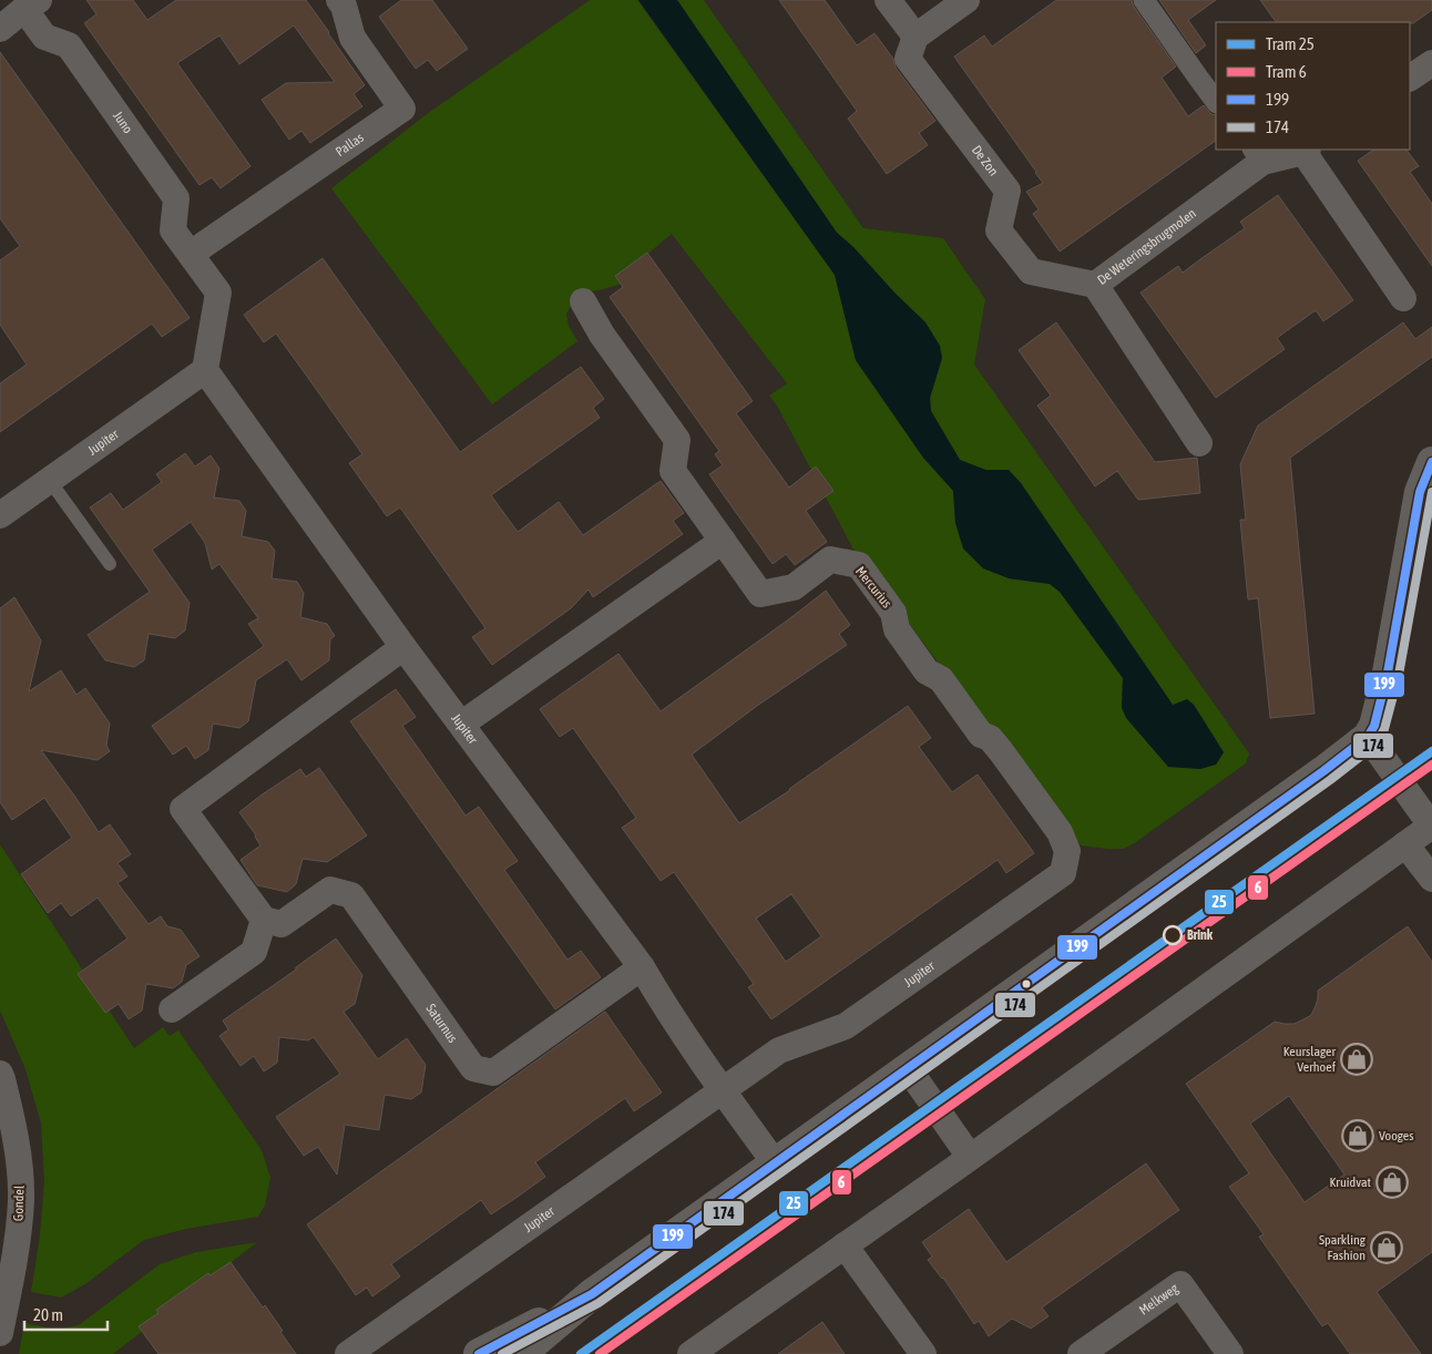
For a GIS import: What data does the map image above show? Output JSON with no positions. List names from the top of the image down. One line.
{"streets":{"street":["Juno","Pallas","De Zon","De Weteringsbrugmolen","Jupiter","Mercurius","Saturnus","Gondel","Melkweg"]},"crossings":[["Juno","Pallas"],["De Zon","De Weteringsbrugmolen"],["Jupiter","Mercurius"],["Jupiter","Saturnus"]],"places":{"other":["Brink"],"shop":["Keurslager Verhoef","Vooges","Kruidvat","Sparkling Fashion"]},"lines":["transit line 199","transit line 174","tram line 25","tram line 6"],"legend":["Tram 25","Tram 6","199","174"],"scale_bar":"20 m"}
